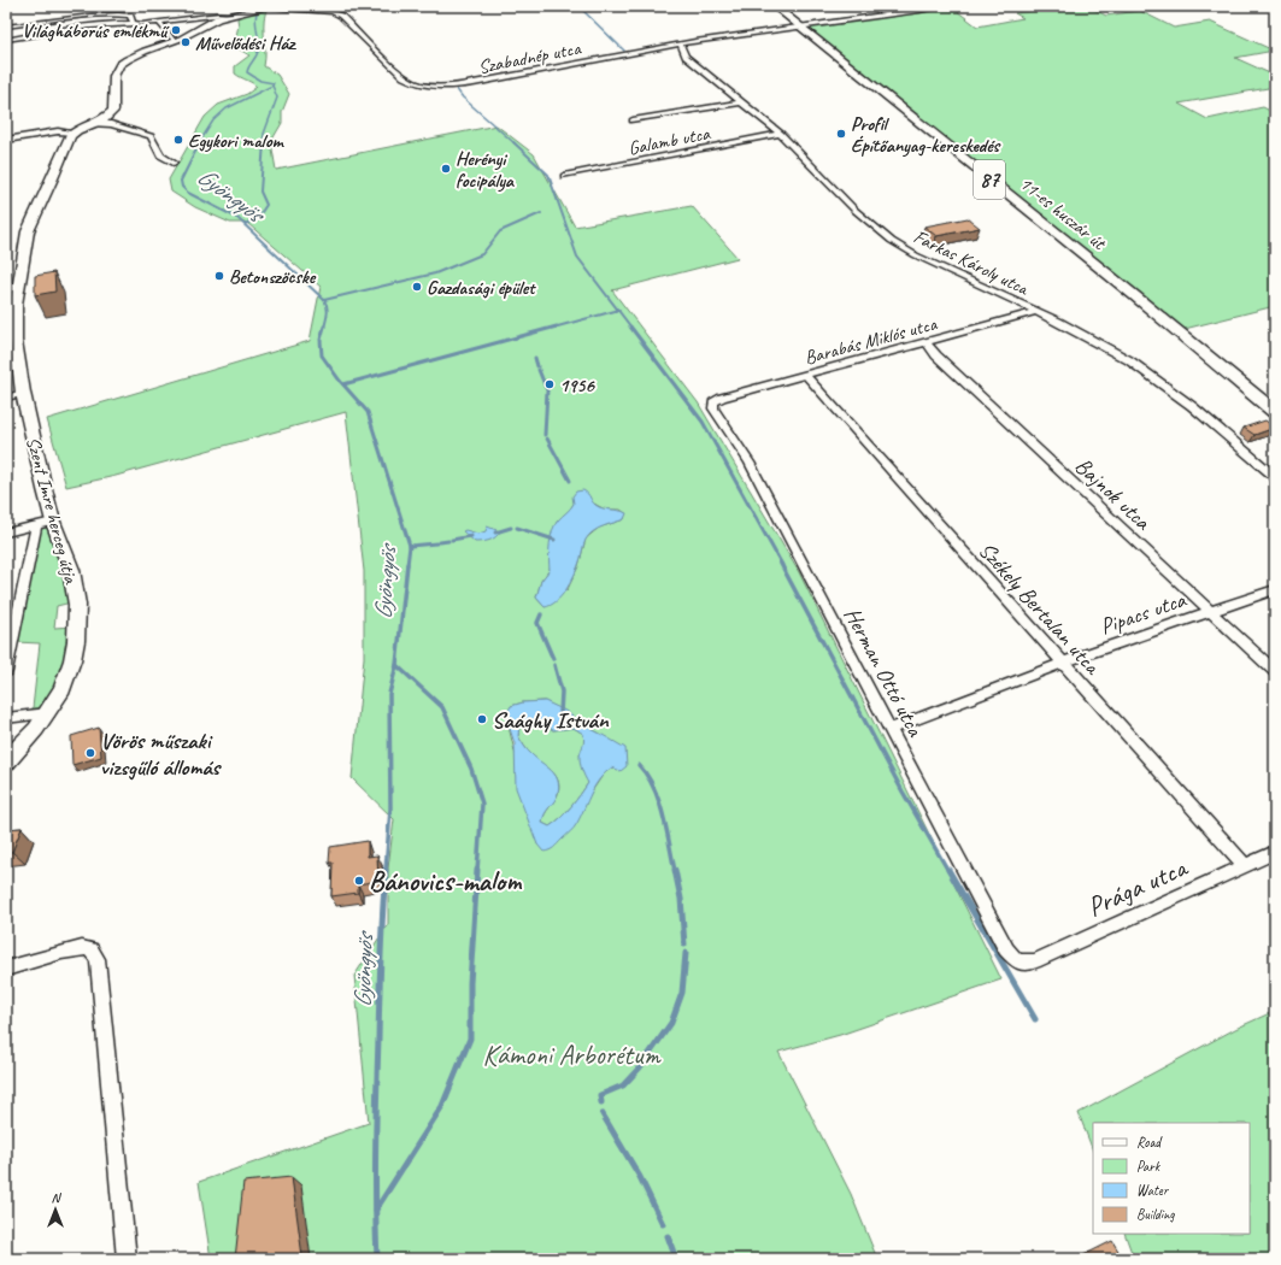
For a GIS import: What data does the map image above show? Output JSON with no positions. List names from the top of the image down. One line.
{"streets":{"main road":["87","11-es huszár út","Szent Imre herceg útja"],"street":["Szabadnép utca","Galamb utca","Farkas Károly utca","Barabás Miklós utca","Bajnok utca","Székely Bertalan utca","Pipacs utca","Herman Ottó utca","Prága utca"]},"crossings":[["Szabadnép utca","87"],["Szabadnép utca","11-es huszár út"],["Szabadnép utca","Farkas Károly utca"],["Galamb utca","Farkas Károly utca"],["87","11-es huszár út"],["Farkas Károly utca","Barabás Miklós utca"],["Barabás Miklós utca","Bajnok utca"],["Barabás Miklós utca","Székely Bertalan utca"],["Barabás Miklós utca","Herman Ottó utca"],["Bajnok utca","Pipacs utca"],["Székely Bertalan utca","Pipacs utca"],["Székely Bertalan utca","Prága utca"],["Pipacs utca","Herman Ottó utca"],["Herman Ottó utca","Prága utca"]],"water":["Gyöngyös"],"parks":["Kámoni Arborétum"],"places":["Világháborús emlékmű","Művelődési Ház","Profil Építőanyag-kereskedés","Egykori malom","Herényi focipálya","Betonszöcske","Gazdasági épület","1956","Saághy István","Vörös műszaki vizsgűló állomás","Bánovics-malom"],"legend":["Road","Park","Water","Building"],"north":"top"}
